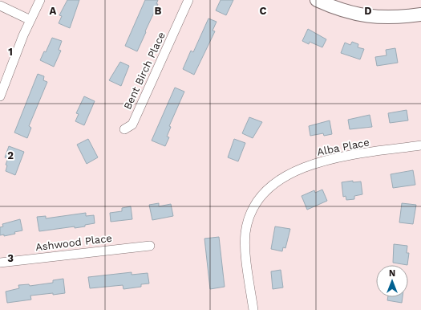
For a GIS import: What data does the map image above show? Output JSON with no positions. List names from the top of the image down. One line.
{"streets":{"street":["Bent Birch Place","Alba Place","Ashwood Place"]},"north":"top","grid":{"columns":["A","B","C","D"],"rows":["1","2","3"]}}
